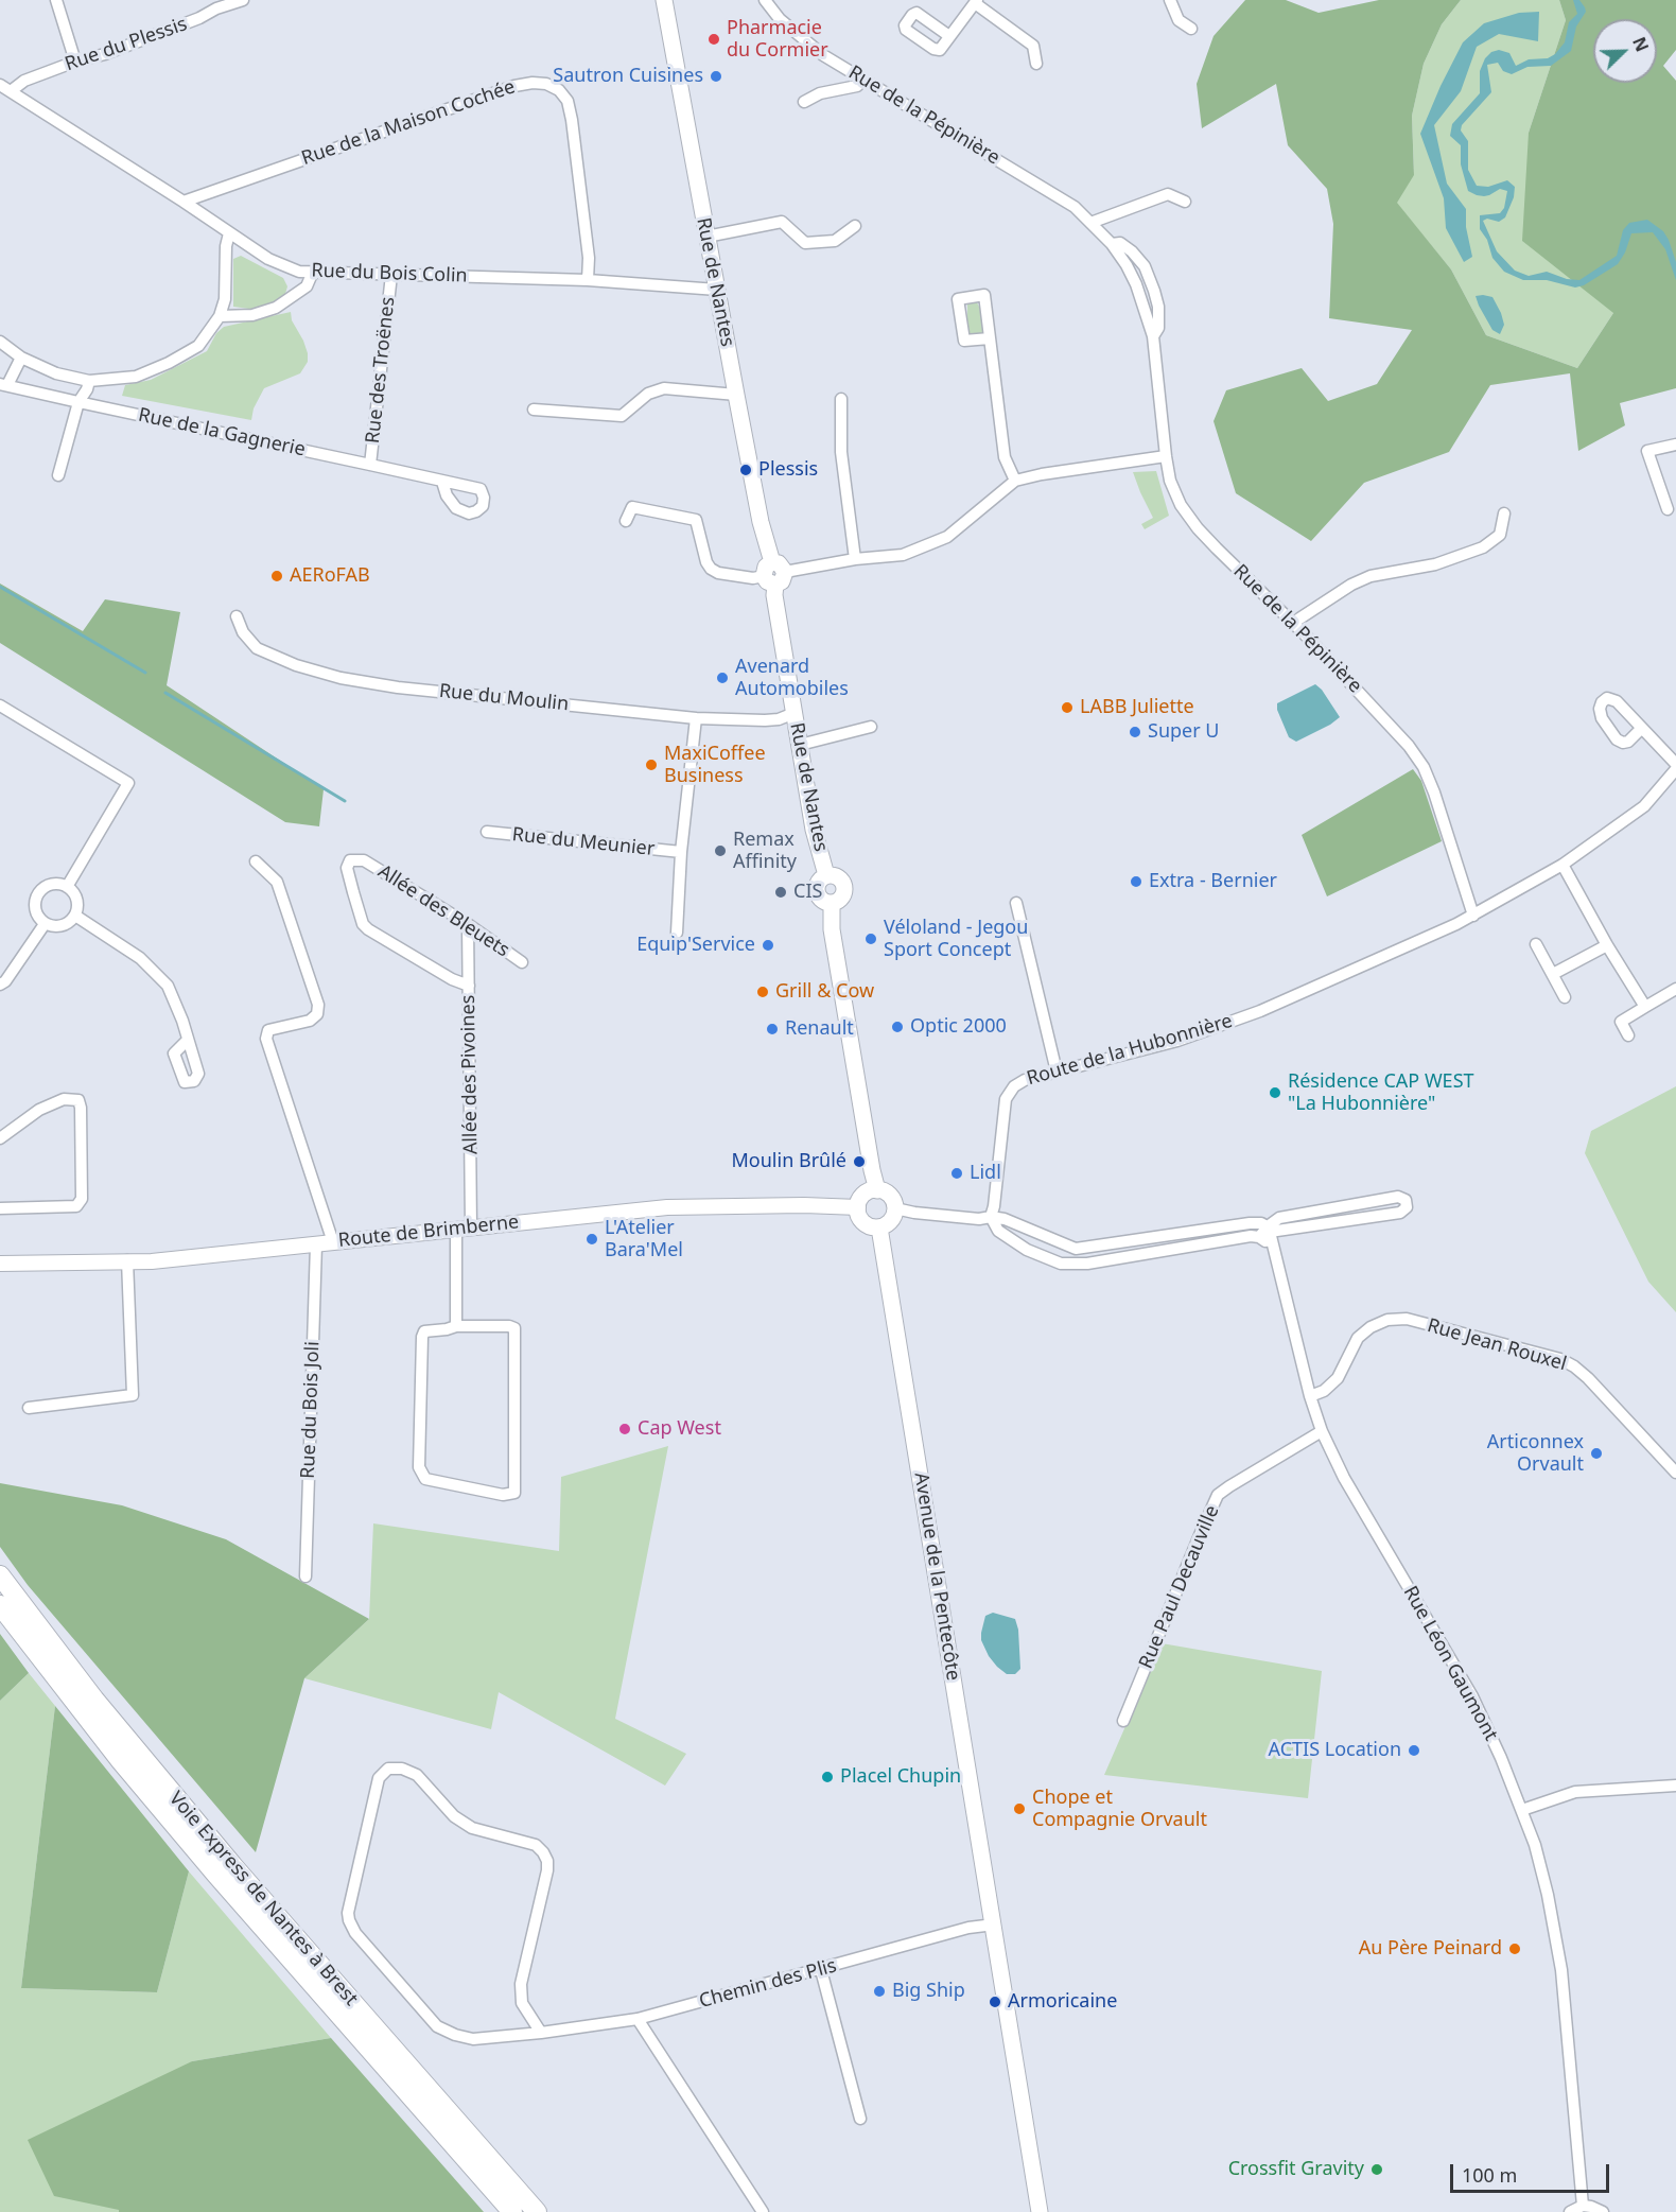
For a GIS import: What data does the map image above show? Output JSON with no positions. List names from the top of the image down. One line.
{"streets":{"highway":["Voie Express de Nantes à Brest"],"main road":["Rue de Nantes","Avenue de la Pentecôte"],"street":["Rue du Plessis","Rue de la Pépinière","Rue de la Maison Cochée","Rue du Bois Colin","Rue des Troënes","Rue de la Gagnerie","Rue du Moulin","Rue du Meunier","Allée des Bleuets","Route de la Hubonnière","Allée des Pivoines","Route de Brimberne","Rue Jean Rouxel","Rue du Bois Joli","Rue Paul Decauville","Rue Léon Gaumont","Chemin des Plis"]},"crossings":[["Rue du Plessis","Rue du Bois Colin"],["Rue de la Pépinière","Route de la Hubonnière"],["Rue de la Maison Cochée","Rue du Bois Colin"],["Rue du Bois Colin","Rue de Nantes"],["Rue du Bois Colin","Rue des Troënes"],["Rue de Nantes","Rue du Moulin"],["Rue de Nantes","Route de Brimberne"],["Rue de Nantes","Avenue de la Pentecôte"],["Rue des Troënes","Rue de la Gagnerie"],["Rue du Moulin","Rue du Meunier"],["Allée des Bleuets","Allée des Pivoines"],["Allée des Pivoines","Route de Brimberne"],["Route de Brimberne","Rue du Bois Joli"],["Route de Brimberne","Avenue de la Pentecôte"],["Rue Jean Rouxel","Rue Léon Gaumont"],["Avenue de la Pentecôte","Chemin des Plis"],["Rue Paul Decauville","Rue Léon Gaumont"]],"places":["Pharmacie du Cormier","Sautron Cuisines","Plessis","AERoFAB","Avenard Automobiles","LABB Juliette","Super U","MaxiCoffee Business","Remax Affinity","Extra - Bernier","CIS","Véloland - Jegou Sport Concept","Equip'Service","Grill & Cow","Optic 2000","Renault","Résidence CAP WEST \"La Hubonnière\"","Moulin Brûlé","Lidl","L'Atelier Bara'Mel","Cap West","Articonnex Orvault","ACTIS Location","Placel Chupin","Chope et Compagnie Orvault","Au Père Peinard","Big Ship","Armoricaine","Crossfit Gravity"],"scale_bar":"100 m","north":"top right"}
